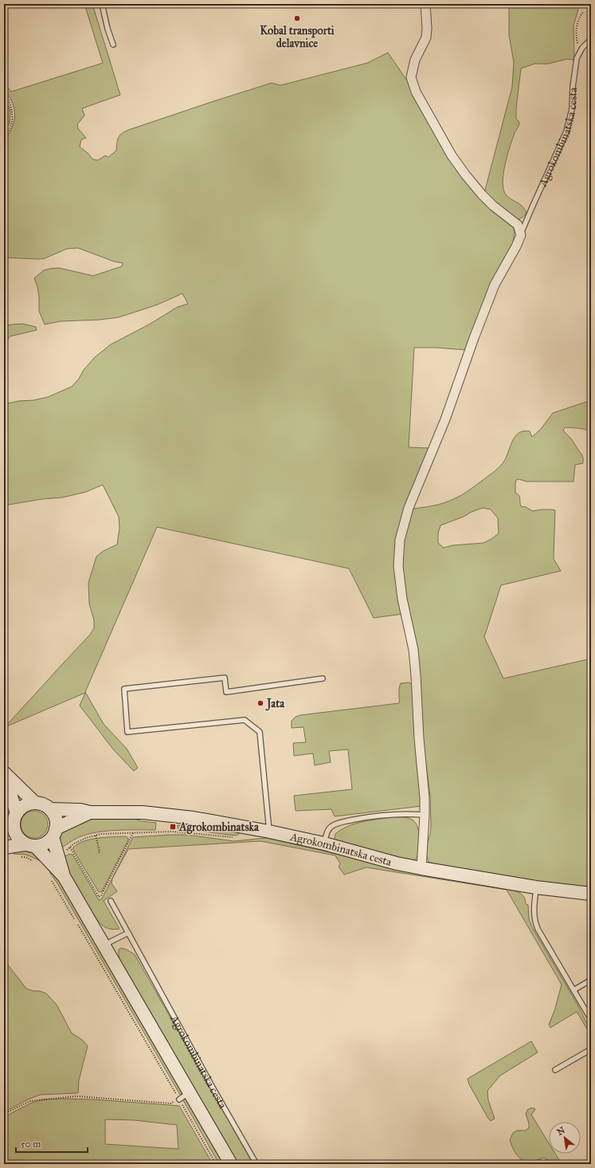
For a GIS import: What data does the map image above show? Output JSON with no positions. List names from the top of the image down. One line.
{"streets":{"street":["Agrokombinatska cesta"]},"places":{"other":["Kobal transporti delavnice","Jata"],"transit":["Agrokombinatska"]},"scale_bar":"50 m","north":"top left"}
